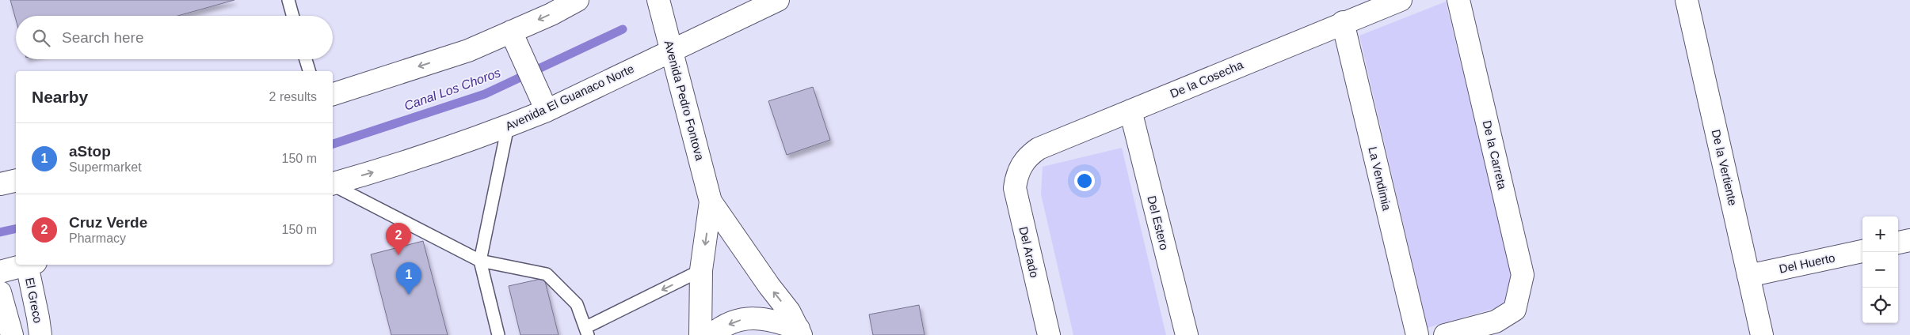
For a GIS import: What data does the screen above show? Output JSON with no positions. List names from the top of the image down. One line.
{"streets":{"street":["De la Cosecha","Avenida El Guanaco Norte","Avenida Pedro Fontova","De la Carreta","De la Vertiente","La Vendimia","Del Estero","Del Arado","Del Huerto","El Greco"]},"crossings":[["De la Cosecha","La Vendimia"],["De la Cosecha","Del Estero"],["De la Cosecha","Del Arado"],["Avenida El Guanaco Norte","Avenida Pedro Fontova"],["De la Vertiente","Del Huerto"]],"water":["Canal Los Choros"],"page":{"search":"Search here","heading":["Nearby","2 results"],"list":[{"mark":"1","name":"aStop","note":"Supermarket","value":"150 m"},{"mark":"2","name":"Cruz Verde","note":"Pharmacy","value":"150 m"}],"map_buttons":["+","−"],"pins":["2","1"]}}
